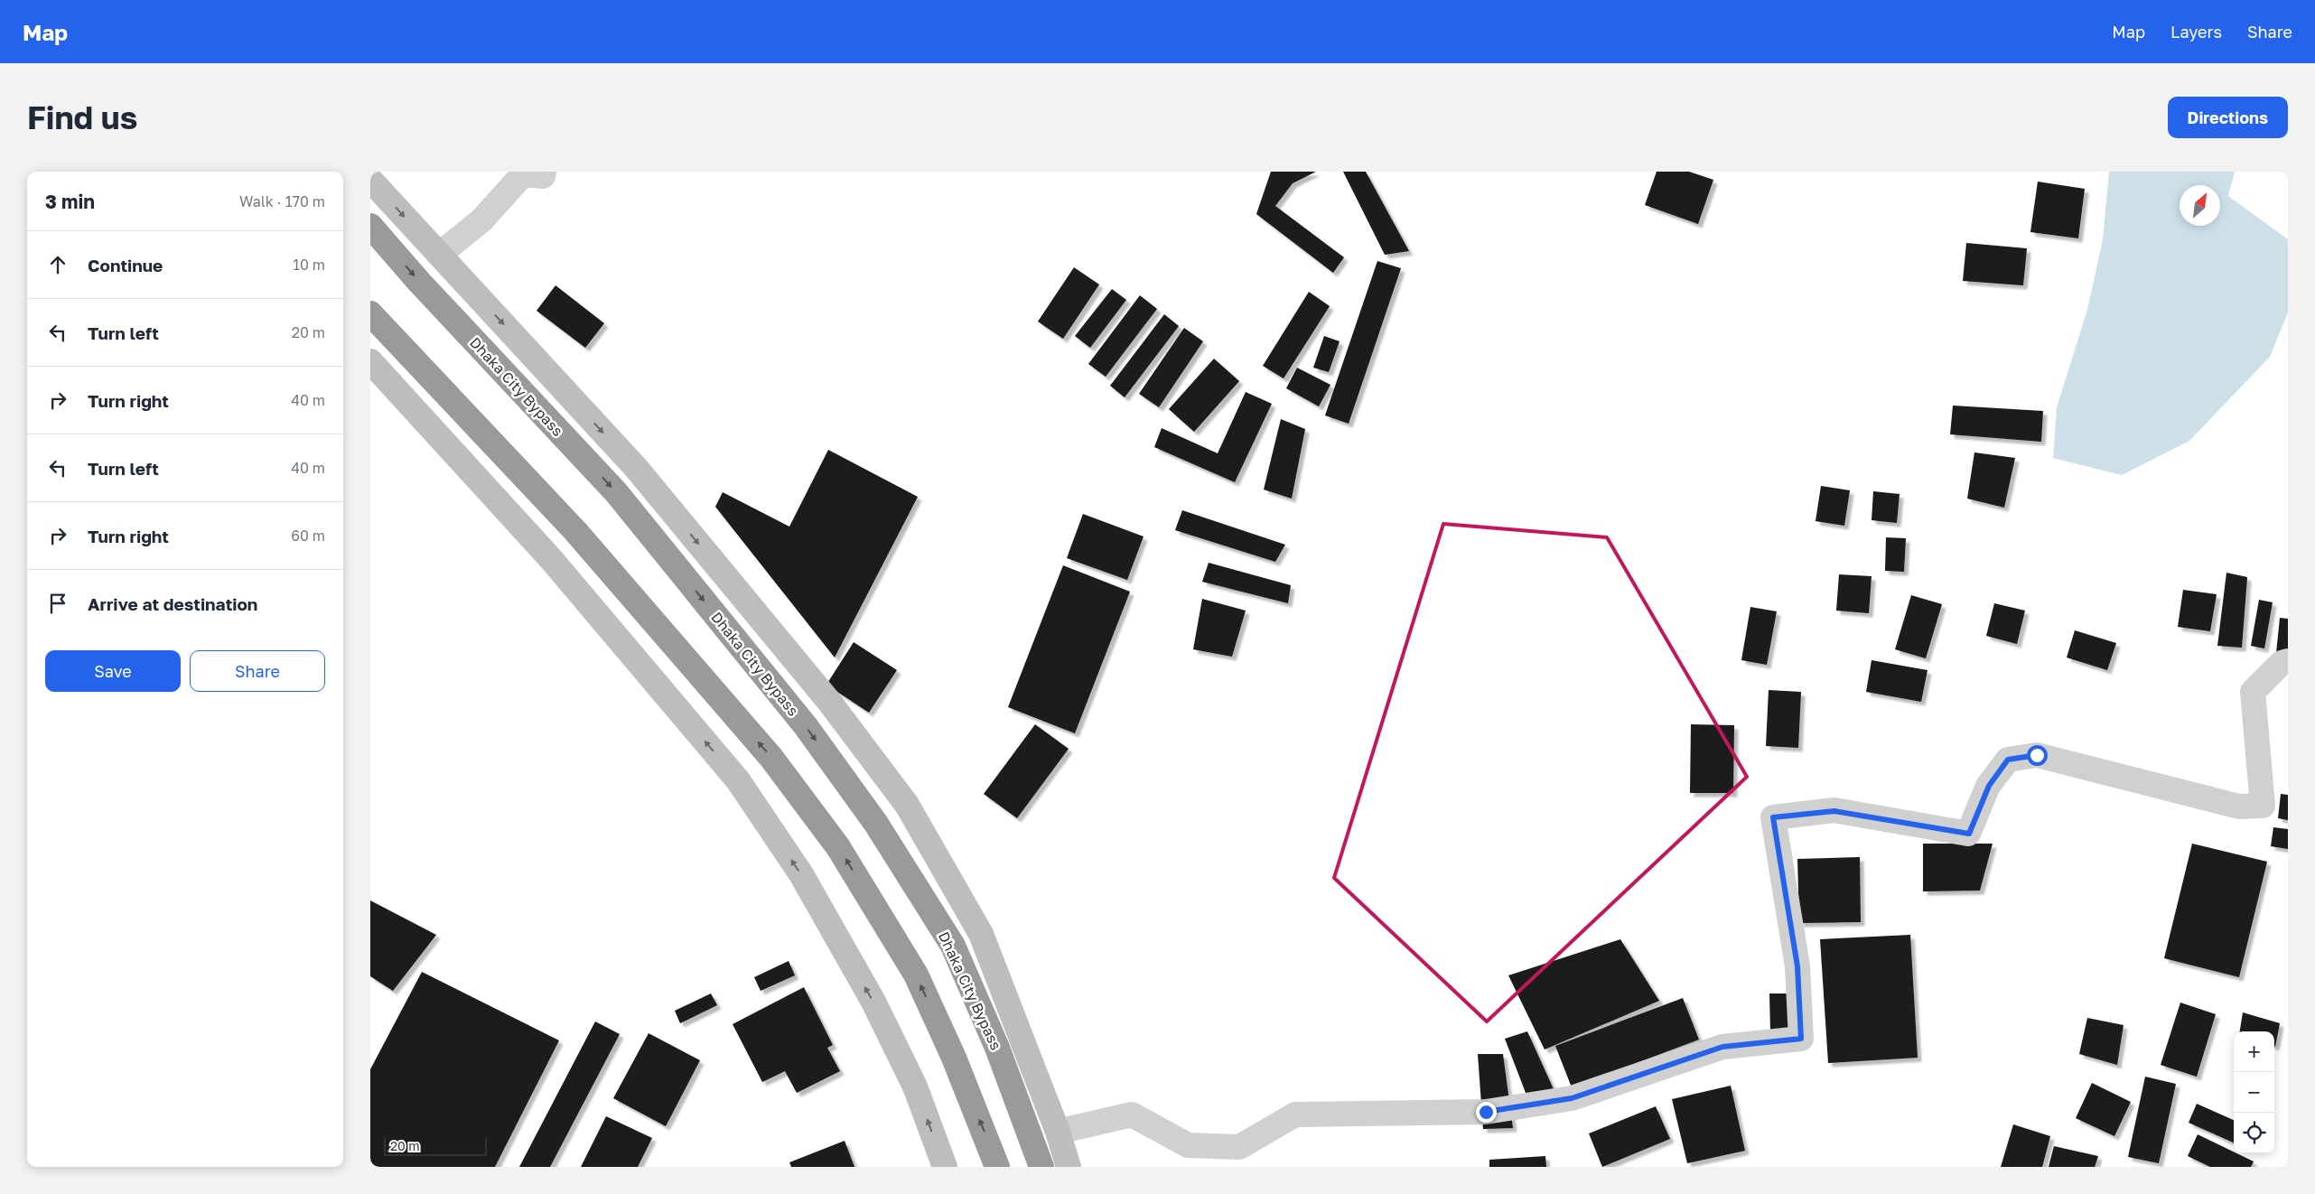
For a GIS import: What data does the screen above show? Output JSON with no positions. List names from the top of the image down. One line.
{"streets":{"highway":["Dhaka City Bypass"]},"scale_bar":"20 m","north":"top right","page":{"header":"Map","nav":["Map","Layers","Share"],"buttons":["Directions",["Save","Share"]],"title":"Find us","heading":["3 min","Walk · 170 m"],"list":[["Continue","10 m"],["Turn left","20 m"],["Turn right","40 m"],["Turn left","40 m"],["Turn right","60 m"],"Arrive at destination"],"map_buttons":["+","−"],"scale":"20 m"}}
